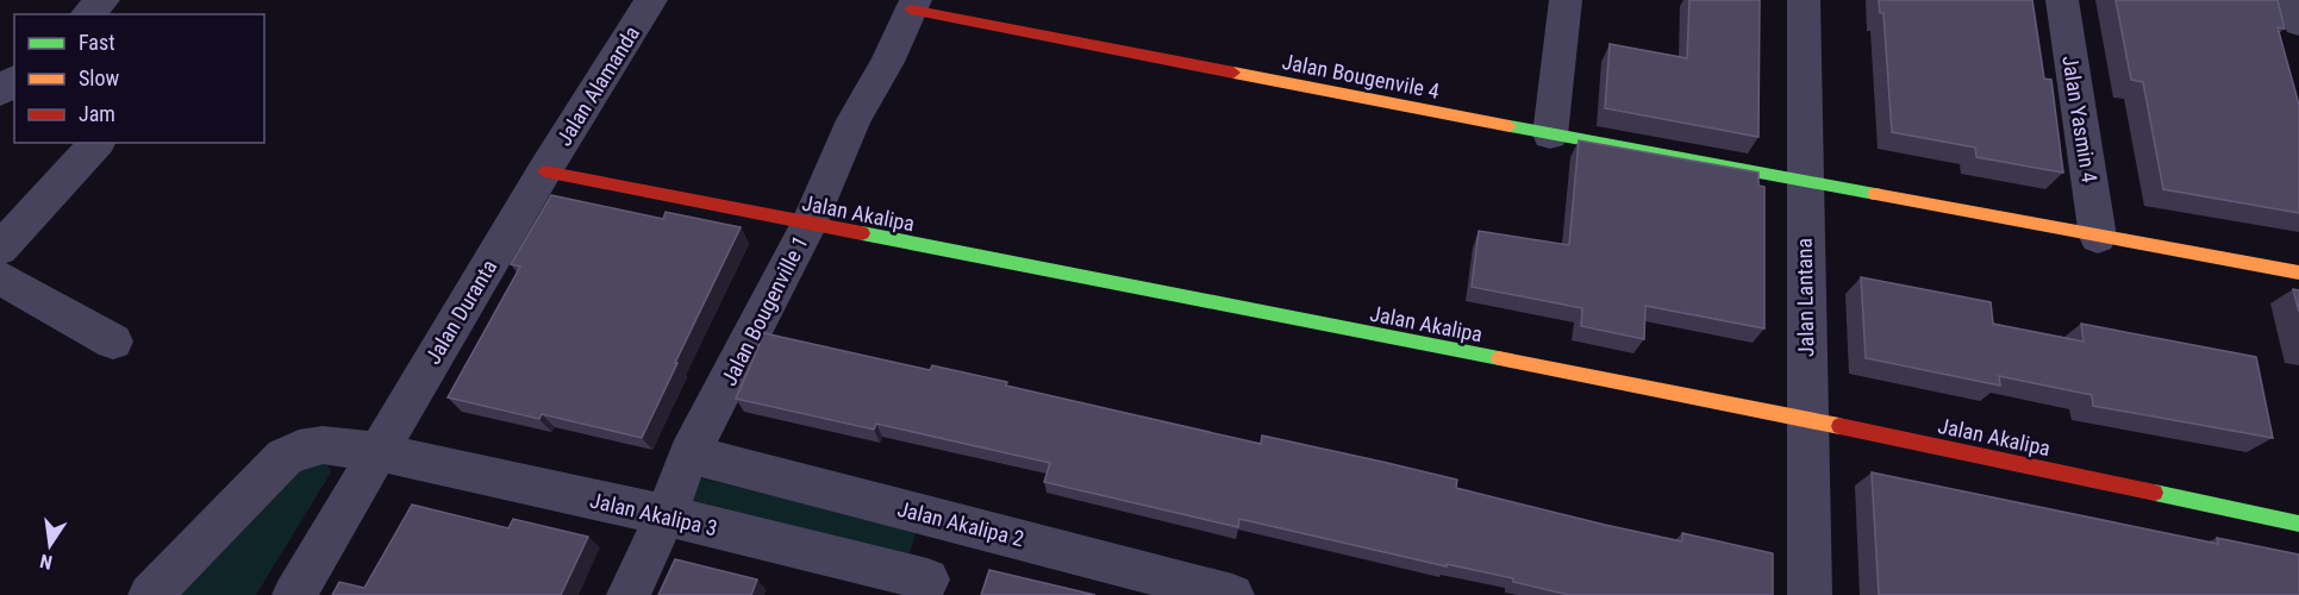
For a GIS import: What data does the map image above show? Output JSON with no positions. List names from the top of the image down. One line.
{"streets":{"street":["Jalan Bougenvile 4","Jalan Alamanda","Jalan Yasmin 4","Jalan Akalipa","Jalan Lantana","Jalan Bougenville 1","Jalan Duranta","Jalan Akalipa 3","Jalan Akalipa 2"]},"crossings":[["Jalan Bougenvile 4","Jalan Yasmin 4"],["Jalan Bougenvile 4","Jalan Lantana"],["Jalan Bougenvile 4","Jalan Bougenville 1"],["Jalan Alamanda","Jalan Akalipa"],["Jalan Alamanda","Jalan Duranta"],["Jalan Akalipa","Jalan Lantana"],["Jalan Akalipa","Jalan Bougenville 1"],["Jalan Akalipa","Jalan Duranta"],["Jalan Bougenville 1","Jalan Akalipa 3"],["Jalan Bougenville 1","Jalan Akalipa 2"],["Jalan Duranta","Jalan Akalipa 3"]],"legend":["Fast","Slow","Jam"],"north":"bottom"}
